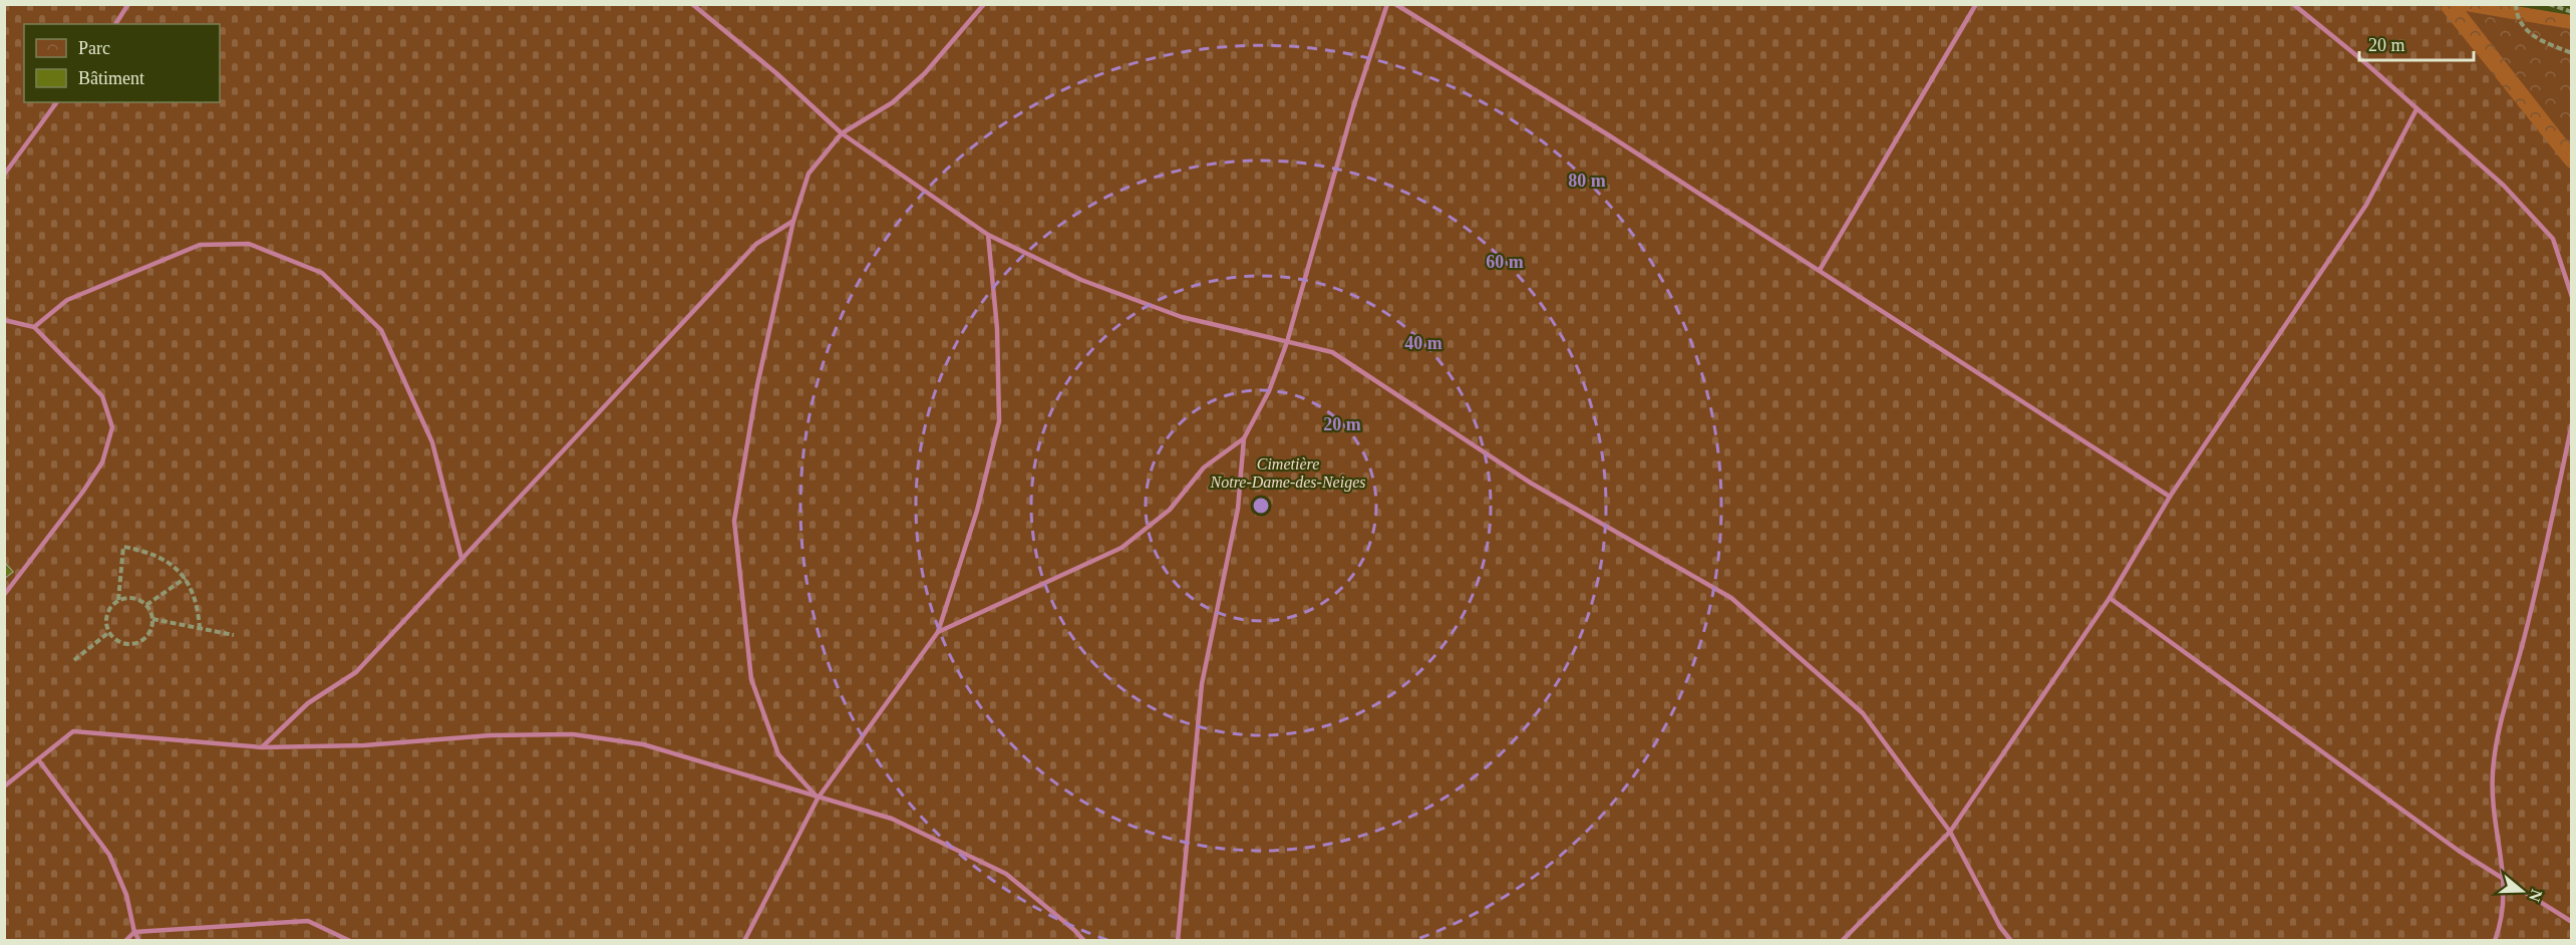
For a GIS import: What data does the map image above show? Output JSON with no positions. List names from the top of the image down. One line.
{"parks":["Cimetière Notre-Dame-des-Neiges"],"legend":["Parc","Bâtiment"],"scale_bar":"20 m","north":"right","rings":["80 m","60 m","40 m","20 m"]}
